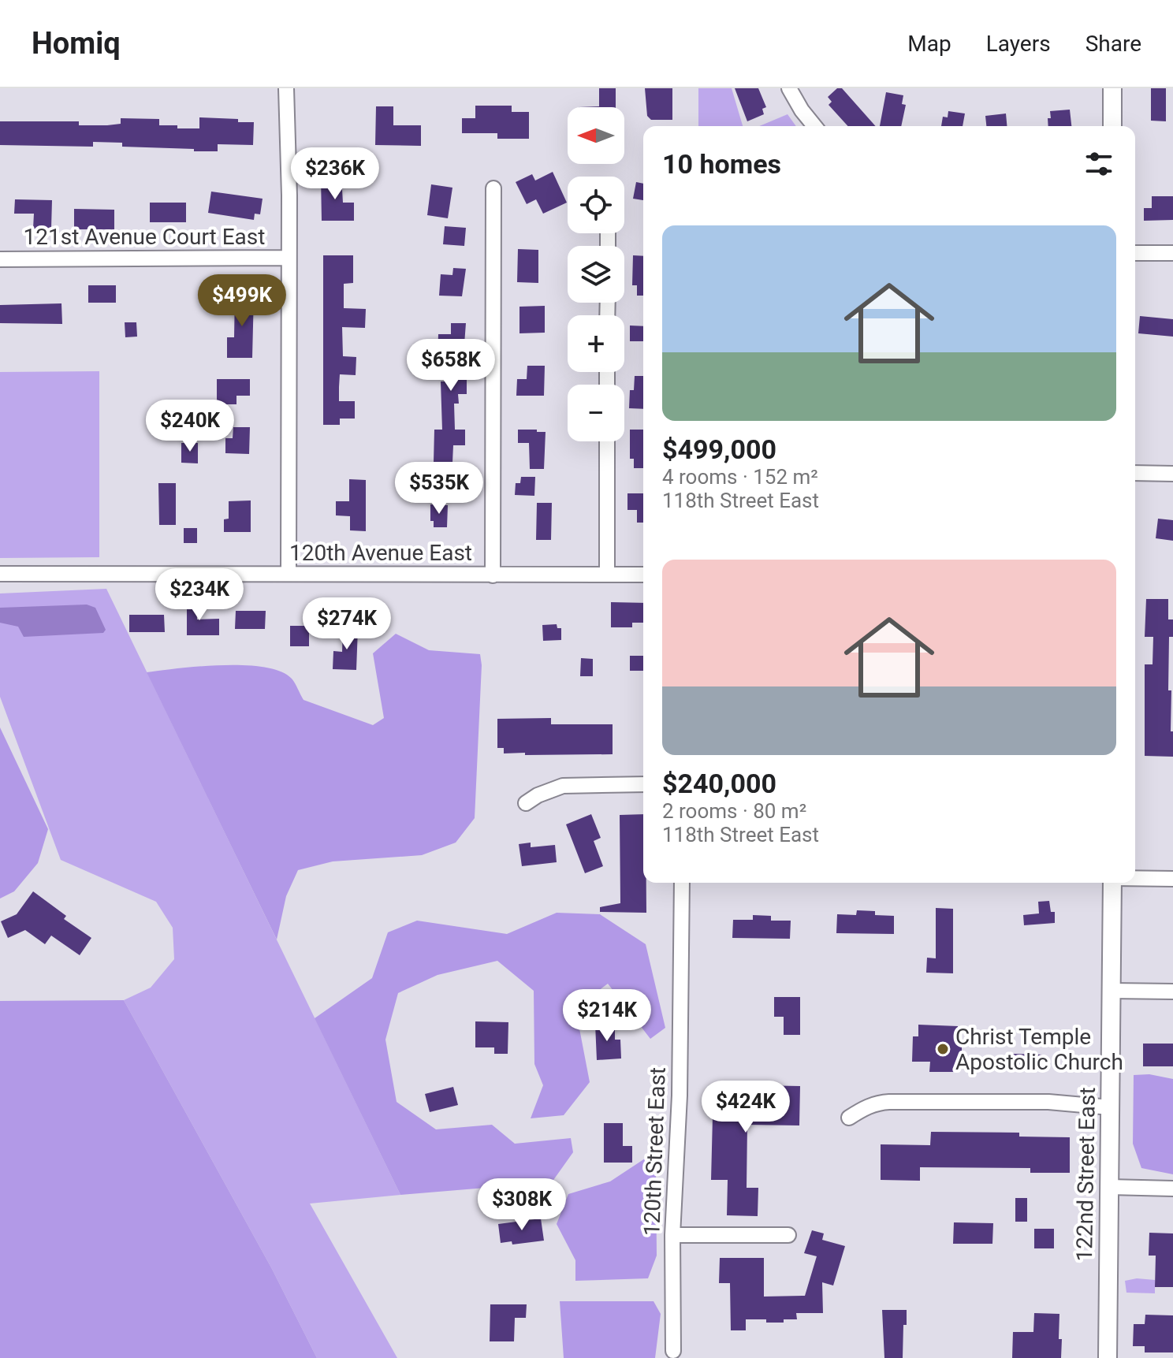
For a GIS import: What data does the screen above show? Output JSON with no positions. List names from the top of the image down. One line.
{"streets":{"street":["121st Avenue Court East","120th Avenue East","120th Street East","122nd Street East"]},"places":["Christ Temple Apostolic Church"],"north":"left","page":{"header":"Homiq","nav":["Map","Layers","Share"],"map_buttons":["+","−"],"heading":"10 homes","price":["$236K","$499K","$658K","$240K","$535K","$234K","$274K","$214K","$424K","$308K"],"list":[{"name":"$499,000","note":"4 rooms · 152 m² · 118th Street East"},{"name":"$240,000","note":"2 rooms · 80 m² · 118th Street East"}]}}
